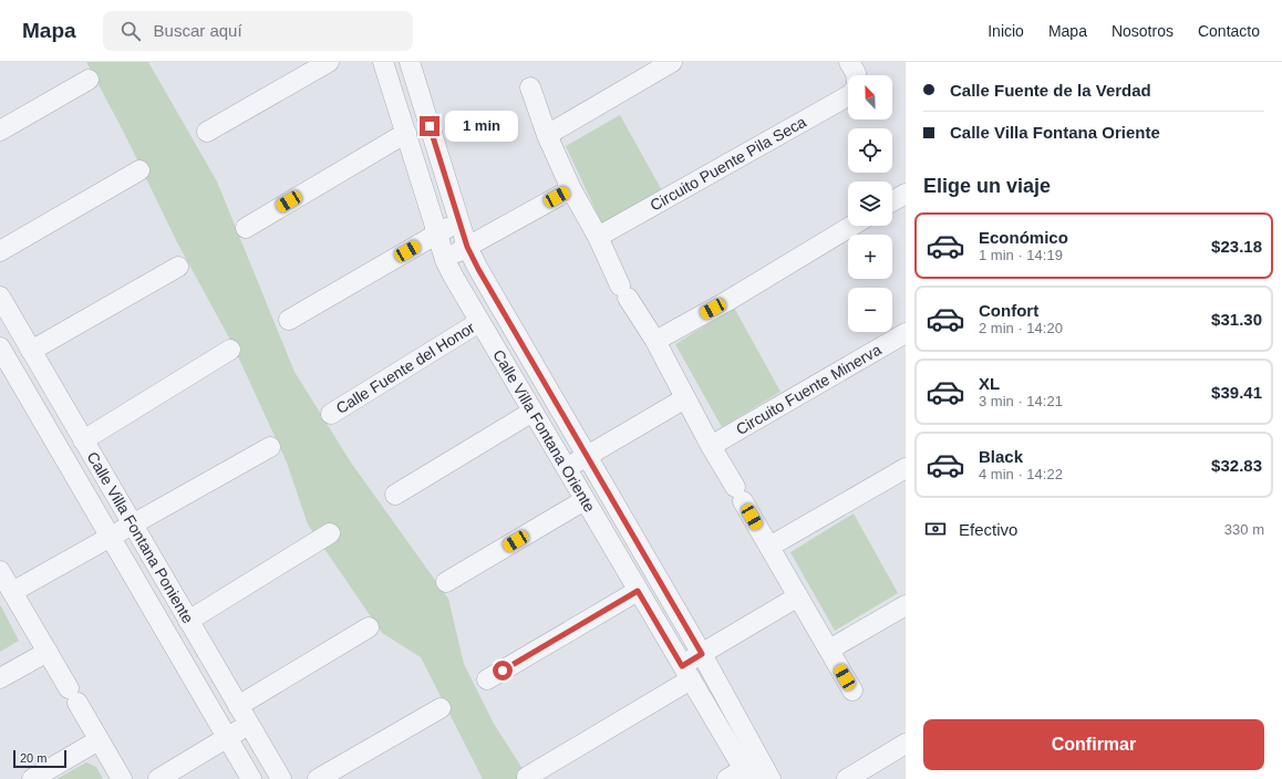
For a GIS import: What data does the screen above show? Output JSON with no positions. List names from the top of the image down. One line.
{"streets":{"street":["Circuito Puente Pila Seca","Calle Fuente del Honor","Circuito Fuente Minerva","Calle Villa Fontana Oriente","Calle Villa Fontana Poniente"]},"crossings":[["Calle Fuente del Honor","Calle Villa Fontana Oriente"]],"scale_bar":"20 m","north":"top left","page":{"header":"Mapa","search":"Buscar aquí","nav":["Inicio","Mapa","Nosotros","Contacto"],"banner":["Calle Fuente de la Verdad","Calle Villa Fontana Oriente"],"map_buttons":["+","−"],"bubble":"1 min","heading":"Elige un viaje","list":[{"name":"Económico","note":"1 min · 14:19","value":"$23.18"},{"name":"Confort","note":"2 min · 14:20","value":"$31.30"},{"name":"XL","note":"3 min · 14:21","value":"$39.41"},{"name":"Black","note":"4 min · 14:22","value":"$32.83"}],"pay":["Efectivo","330 m"],"buttons":"Confirmar","scale":"20 m"}}
